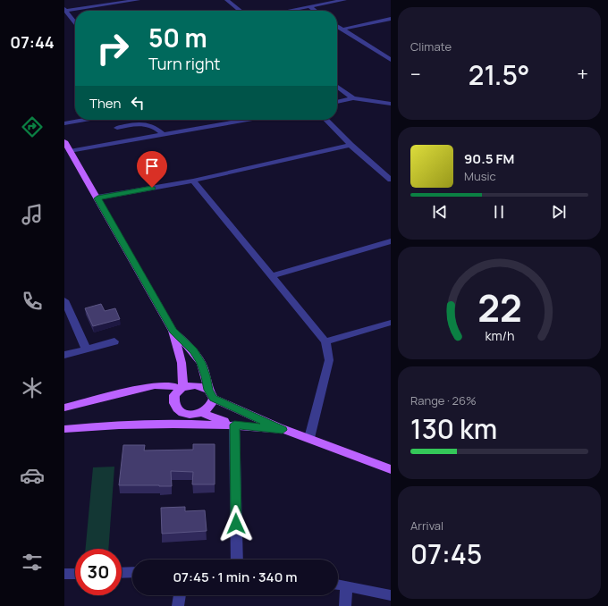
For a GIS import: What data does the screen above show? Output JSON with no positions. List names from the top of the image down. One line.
{"page":{"tabs":"07:44","tile":["Climate",["Range · 26%","130 km"],["Arrival","07:45"]],"turn":["50 m","Turn right"],"heat":["−","21.5°","+"],"then":"Then","song":["90.5 FM","Music"],"limit":"30","trip":"07:45 · 1 min · 340 m","gauge":["22","km/h"]}}
